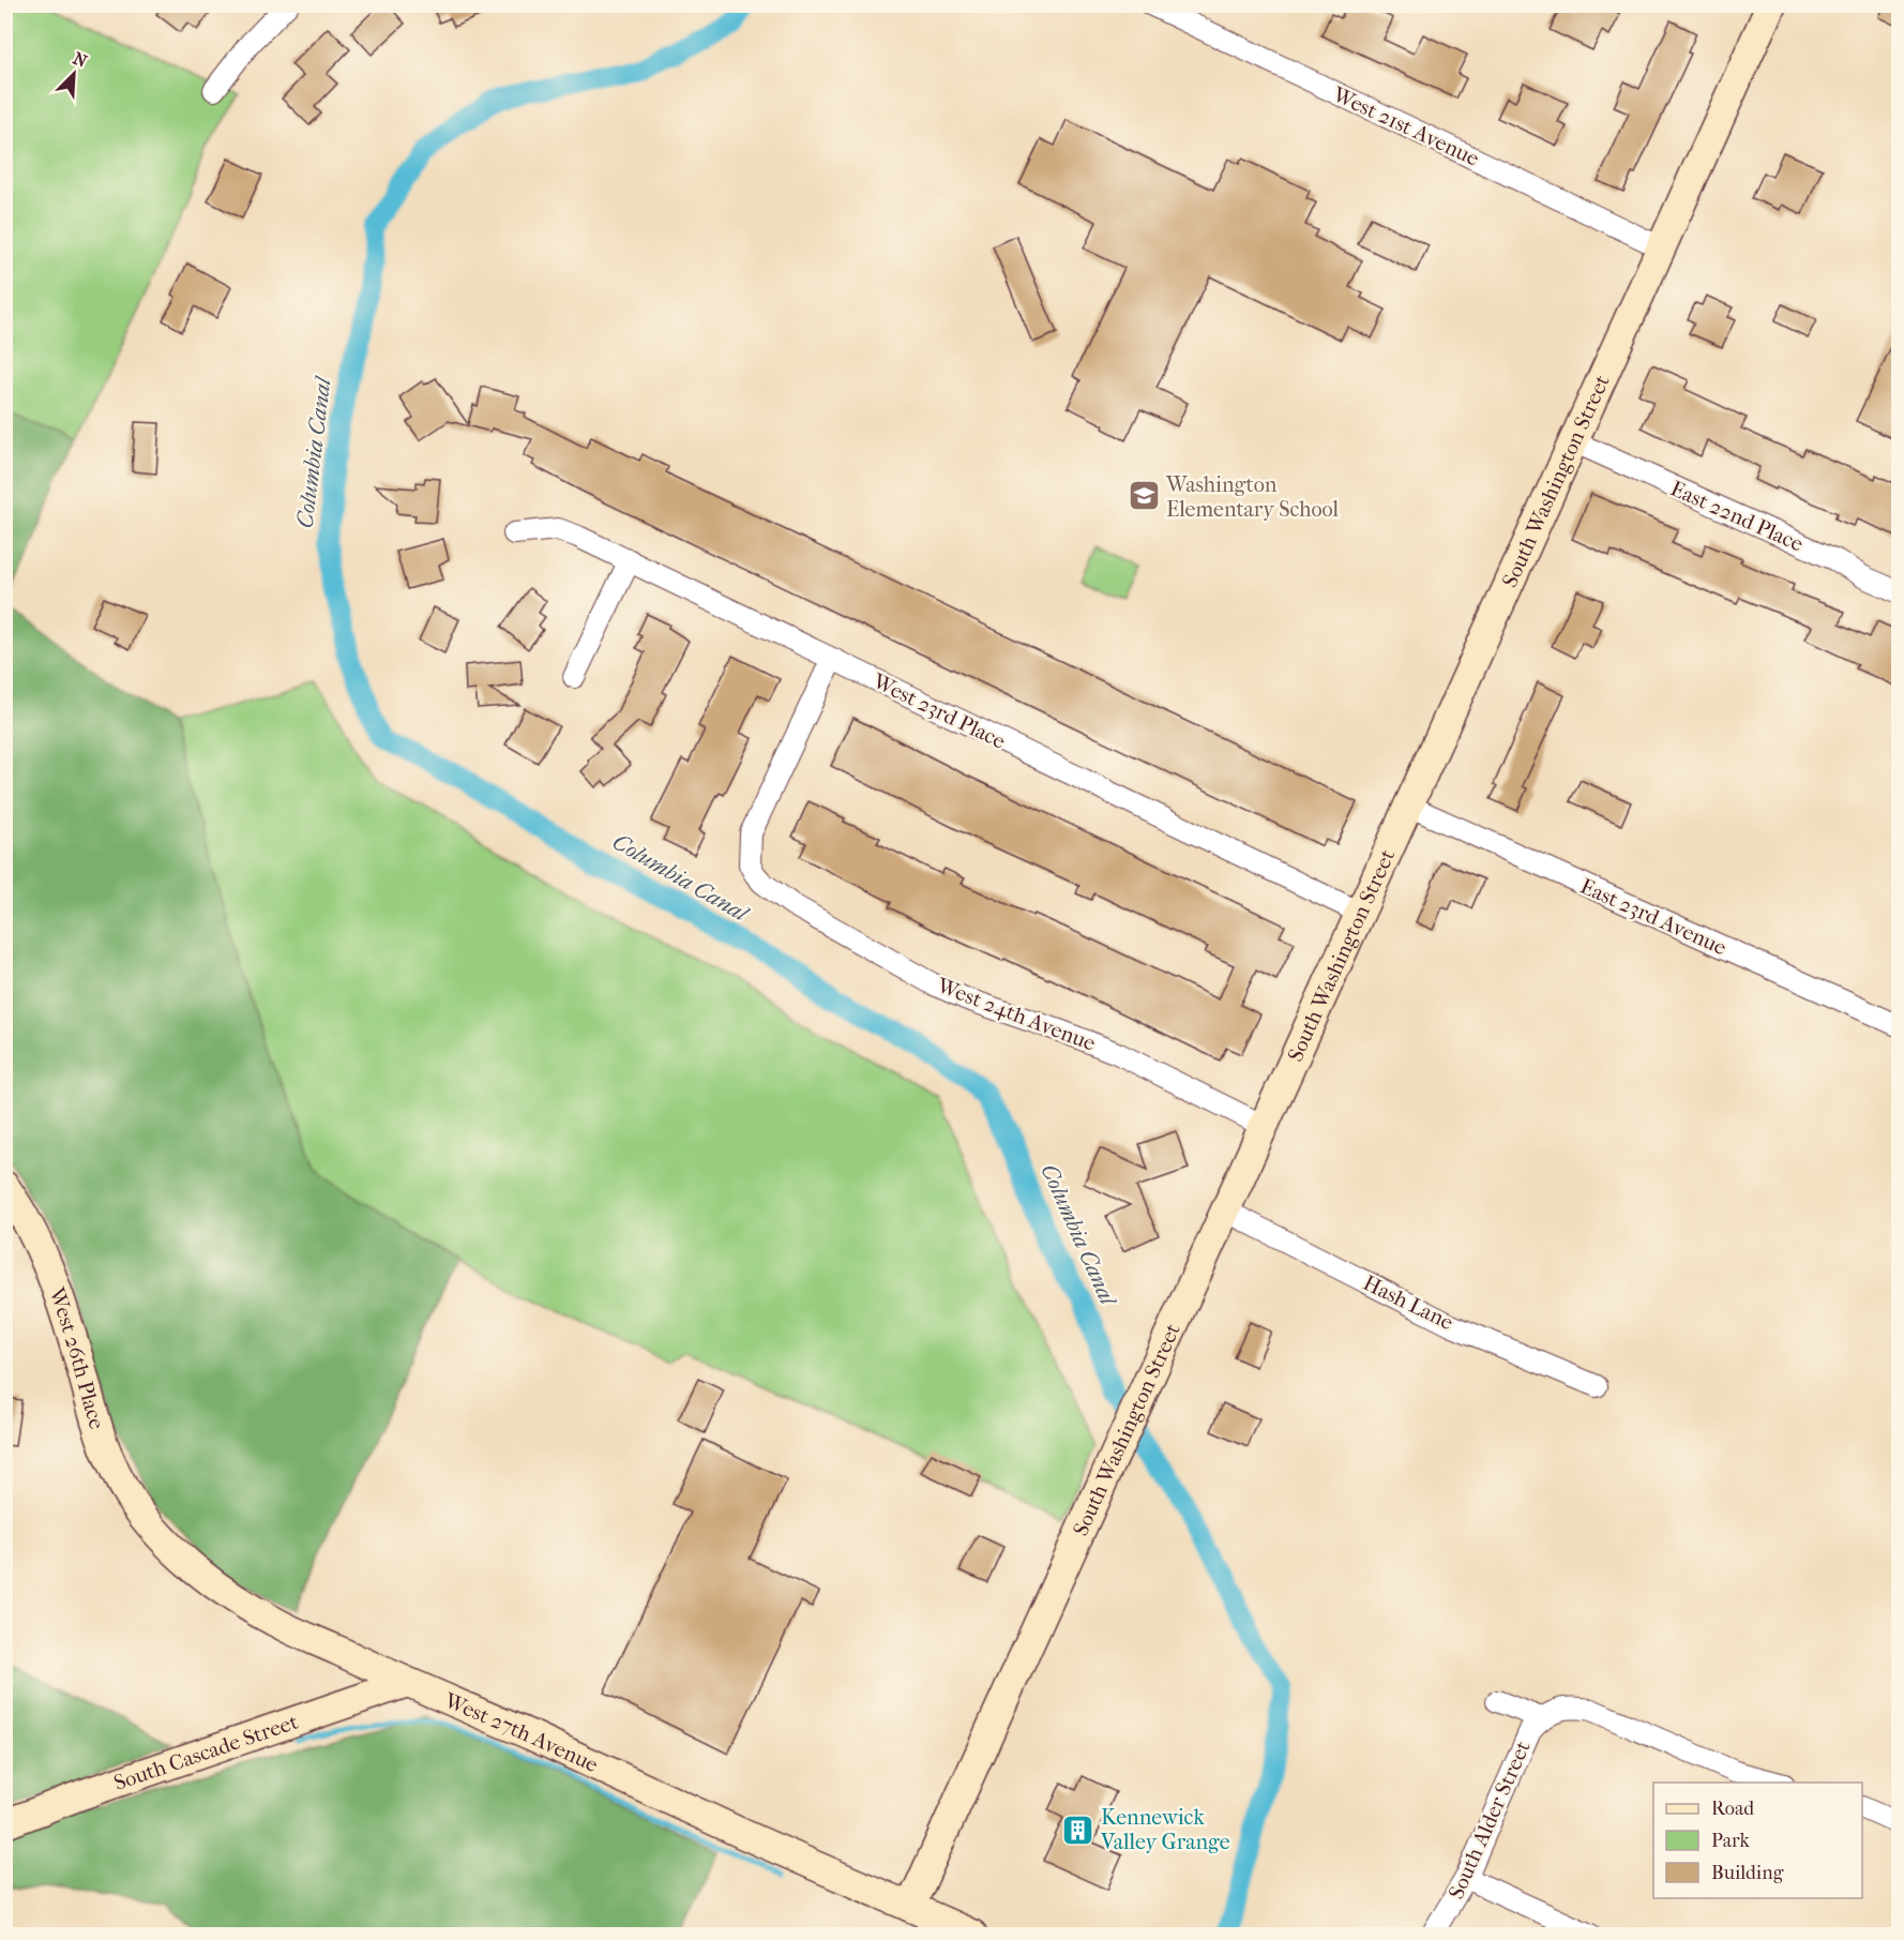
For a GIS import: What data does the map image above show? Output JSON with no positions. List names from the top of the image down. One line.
{"streets":{"main road":["South Washington Street","West 26th Place","West 27th Avenue","South Cascade Street"],"street":["West 21st Avenue","East 22nd Place","West 23rd Place","East 23rd Avenue","West 24th Avenue","Hash Lane","South Alder Street"]},"crossings":[["West 21st Avenue","South Washington Street"],["South Washington Street","East 22nd Place"],["South Washington Street","West 23rd Place"],["South Washington Street","East 23rd Avenue"],["South Washington Street","West 24th Avenue"],["South Washington Street","Hash Lane"],["South Washington Street","West 27th Avenue"],["West 23rd Place","West 24th Avenue"],["West 26th Place","West 27th Avenue"],["West 27th Avenue","South Cascade Street"]],"water":["Columbia Canal"],"places":{"school or university":["Washington Elementary School"],"building":["Kennewick Valley Grange"]},"legend":["Road","Park","Building"],"north":"top right"}
